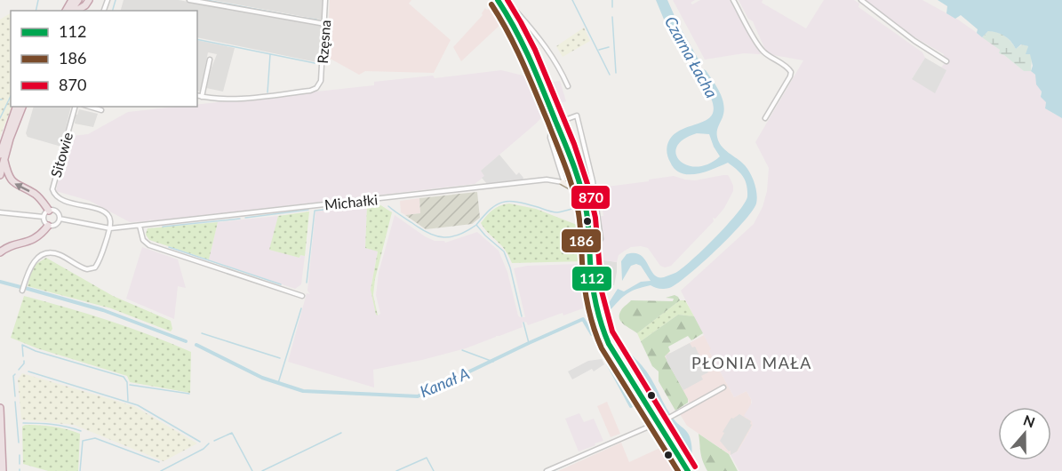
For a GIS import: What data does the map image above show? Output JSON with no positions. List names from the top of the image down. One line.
{"streets":{"street":["Rzęsna","Sitowie","Michałki"]},"crossings":[["Sitowie","Michałki"]],"districts":["PŁONIA MAŁA"],"water":["Czarna Łacha","Kanał A"],"lines":["transit line 112","transit line 870","transit line 186"],"legend":["112","186","870"],"north":"top"}
